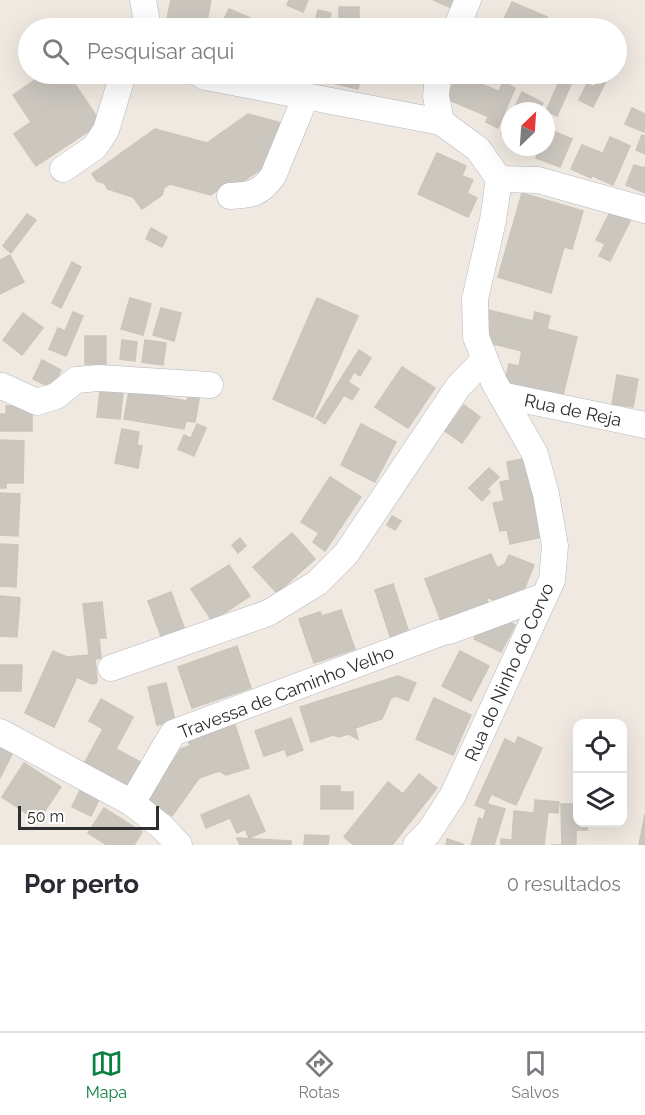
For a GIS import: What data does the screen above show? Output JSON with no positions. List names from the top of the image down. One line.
{"streets":{"street":["Rua de Reja","Rua do Ninho do Corvo","Travessa de Caminho Velho"]},"crossings":[["Rua de Reja","Rua do Ninho do Corvo"],["Rua do Ninho do Corvo","Travessa de Caminho Velho"]],"scale_bar":"50 m","north":"top right","page":{"search":"Pesquisar aqui","scale":"50 m","heading":["Por perto","0 resultados"],"nav":["Mapa","Rotas","Salvos"]}}
